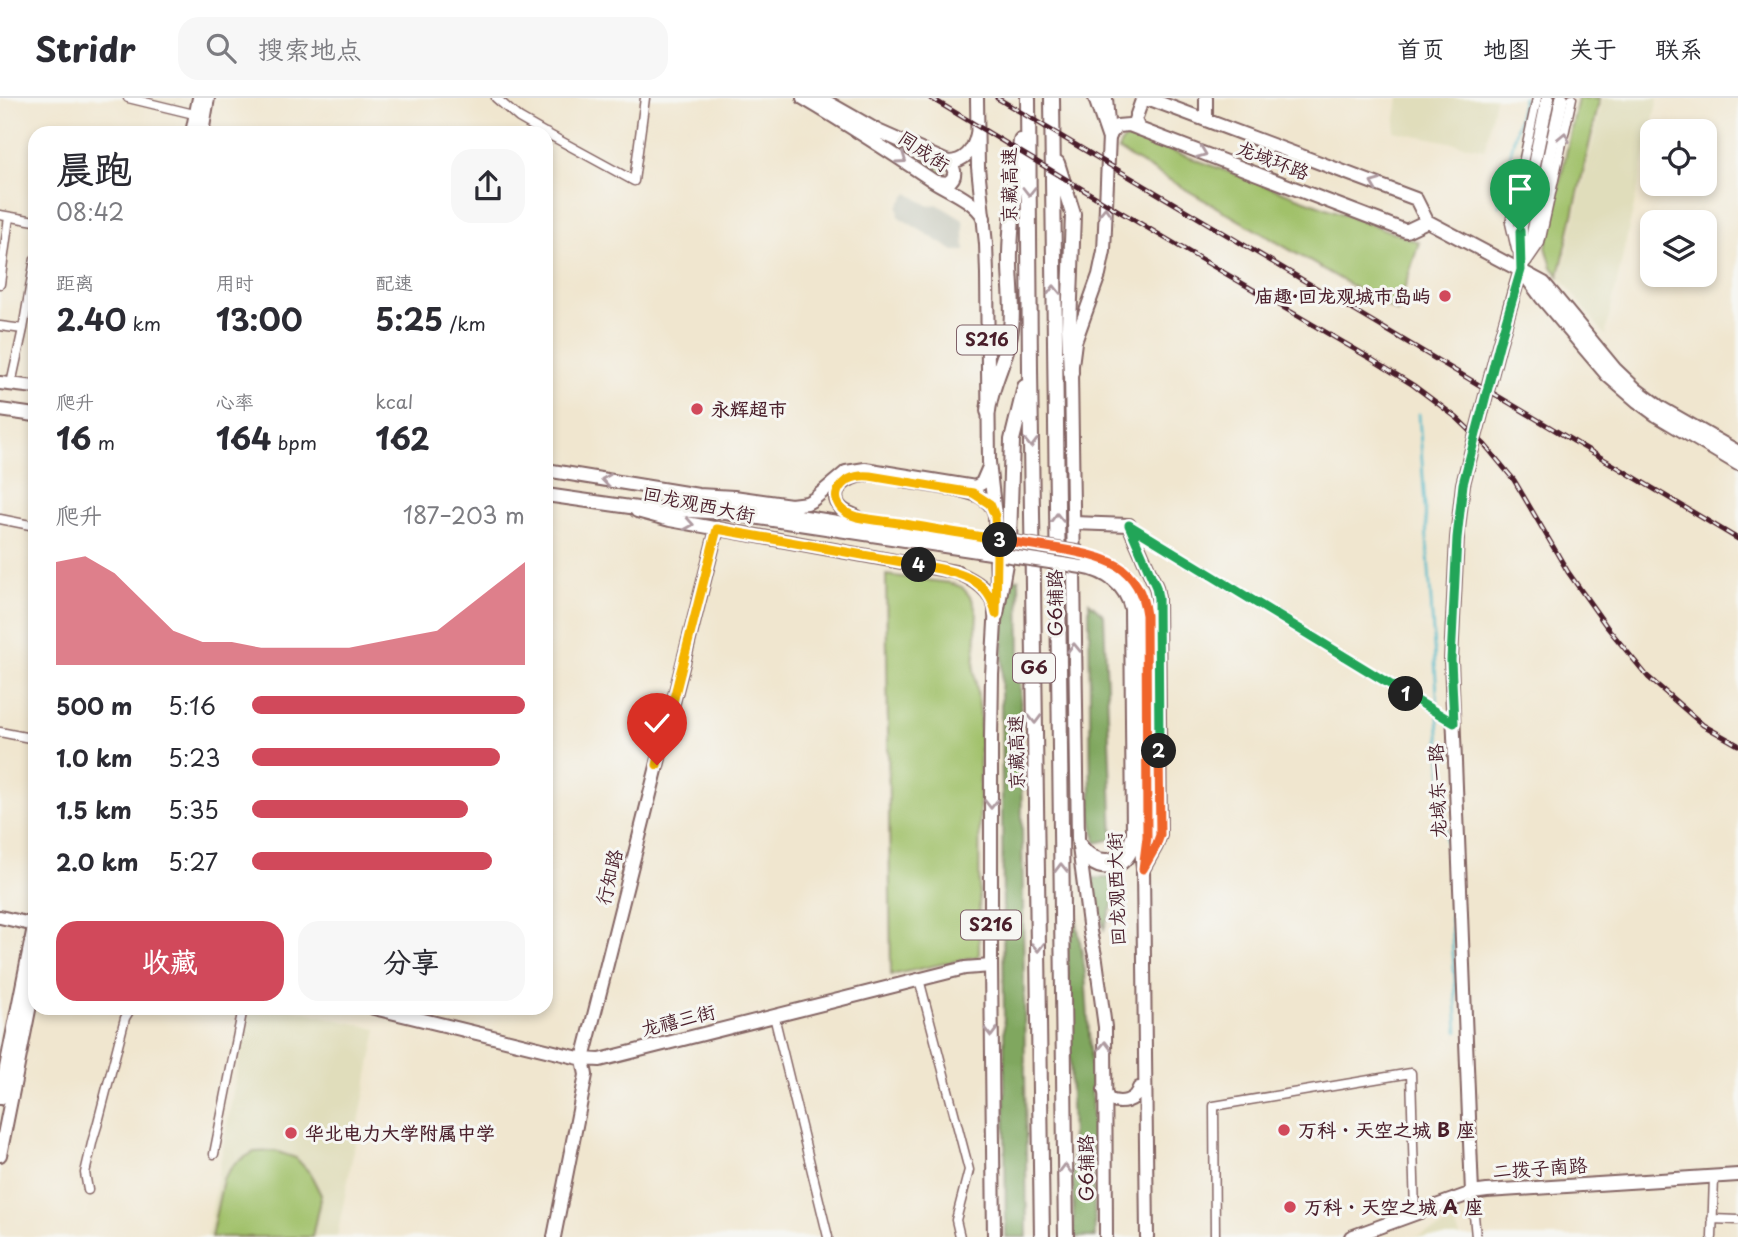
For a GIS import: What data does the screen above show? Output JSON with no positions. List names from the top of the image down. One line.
{"streets":{"highway":["京藏高速","G6"],"main road":["同成街","龙域环路","S216","回龙观西大街","G6辅路","龙域东一路","行知路","龙禧三街","二拨子南路"]},"crossings":[["同成街","S216"],["龙域环路","龙域东一路"],["S216","回龙观西大街"],["S216","龙禧三街"],["回龙观西大街","行知路"],["龙域东一路","二拨子南路"],["行知路","龙禧三街"]],"places":["庙趣·回龙观城市岛屿","永辉超市","万科・天空之城 B 座","华北电力大学附属中学","万科・天空之城 A 座"],"page":{"header":"Stridr","search":"搜索地点","nav":["首页","地图","关于","联系"],"heading":["晨跑","08:42"],"stats":[["距离","2.40 km"],["用时","13:00"],["配速","5:25 /km"],["爬升","16 m"],["心率","164 bpm"],["kcal","162"]],"chart":["爬升","187–203 m"],"pins":["3","4","1","2"],"list":[{"name":"500 m","note":"5:16"},{"name":"1.0 km","note":"5:23"},{"name":"1.5 km","note":"5:35"},{"name":"2.0 km","note":"5:27"}],"buttons":["收藏","分享"]}}
